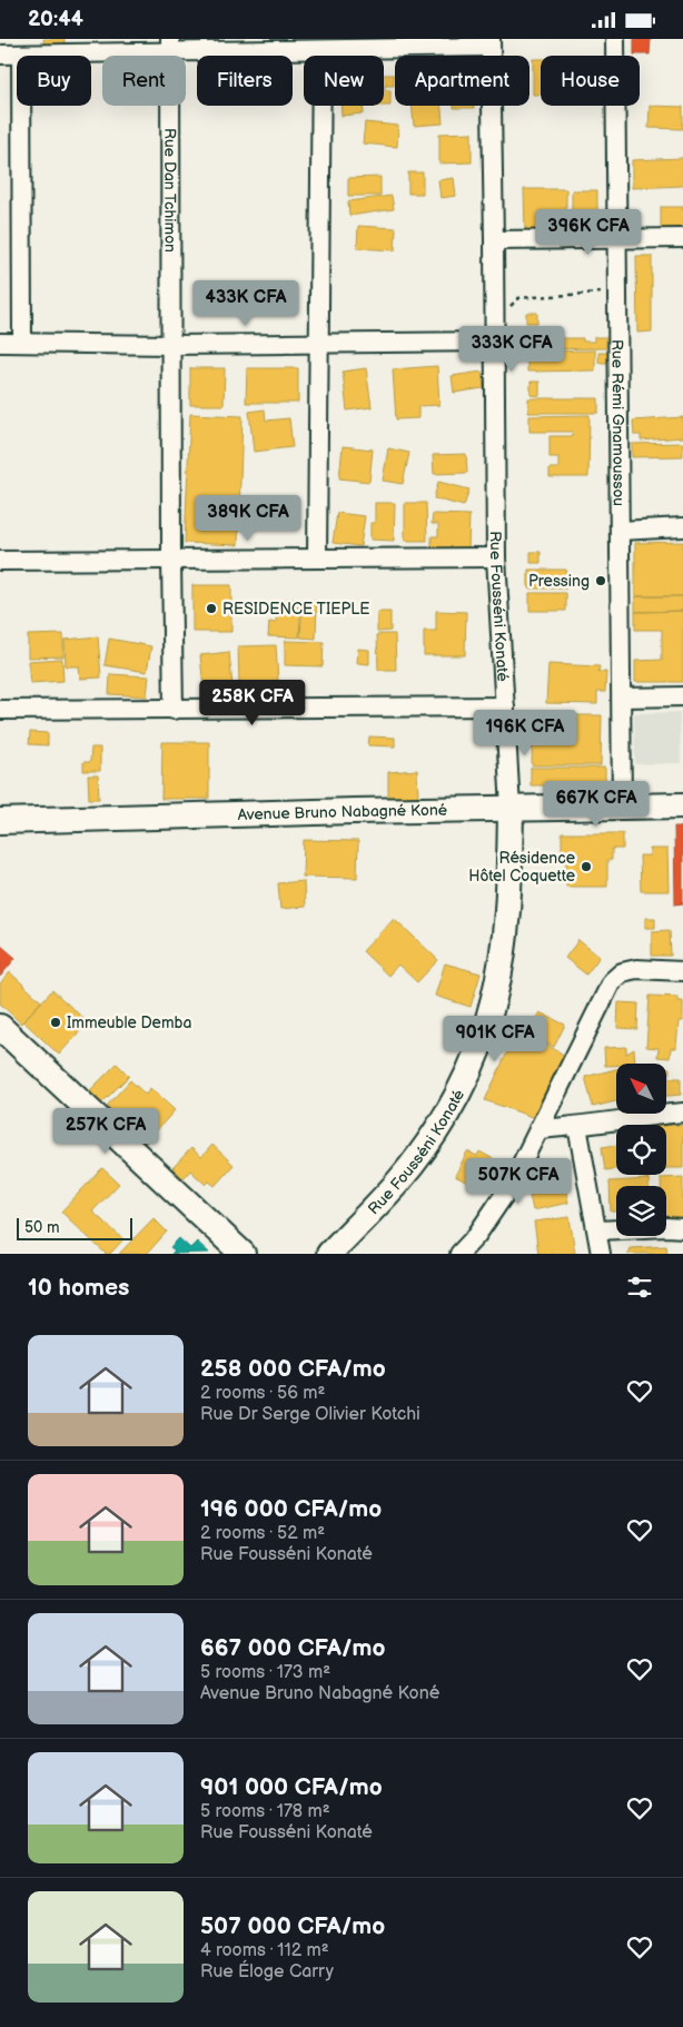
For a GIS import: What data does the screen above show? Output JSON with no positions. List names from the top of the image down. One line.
{"streets":{"main road":["Rue Fousséni Konaté","Avenue Bruno Nabagné Koné"],"street":["Rue Dan Tchimon","Rue Rémi Gnamoussou"]},"crossings":[["Rue Rémi Gnamoussou","Avenue Bruno Nabagné Koné"],["Rue Fousséni Konaté","Avenue Bruno Nabagné Koné"]],"places":["Pressing","RESIDENCE TIEPLE","Résidence Hôtel Coquette","Immeuble Demba"],"scale_bar":"50 m","north":"top left","page":{"status":"20:44","chip":["Buy","Rent","Filters","New","Apartment","House"],"price":["396K CFA","433K CFA","333K CFA","389K CFA","258K CFA","196K CFA","667K CFA","901K CFA","257K CFA","507K CFA"],"scale":"50 m","heading":"10 homes","list":[{"name":"258 000 CFA/mo","note":"2 rooms · 56 m² · Rue Dr Serge Olivier Kotchi"},{"name":"196 000 CFA/mo","note":"2 rooms · 52 m² · Rue Fousséni Konaté"},{"name":"667 000 CFA/mo","note":"5 rooms · 173 m² · Avenue Bruno Nabagné Koné"},{"name":"901 000 CFA/mo","note":"5 rooms · 178 m² · Rue Fousséni Konaté"},{"name":"507 000 CFA/mo","note":"4 rooms · 112 m² · Rue Éloge Carry"}]}}
